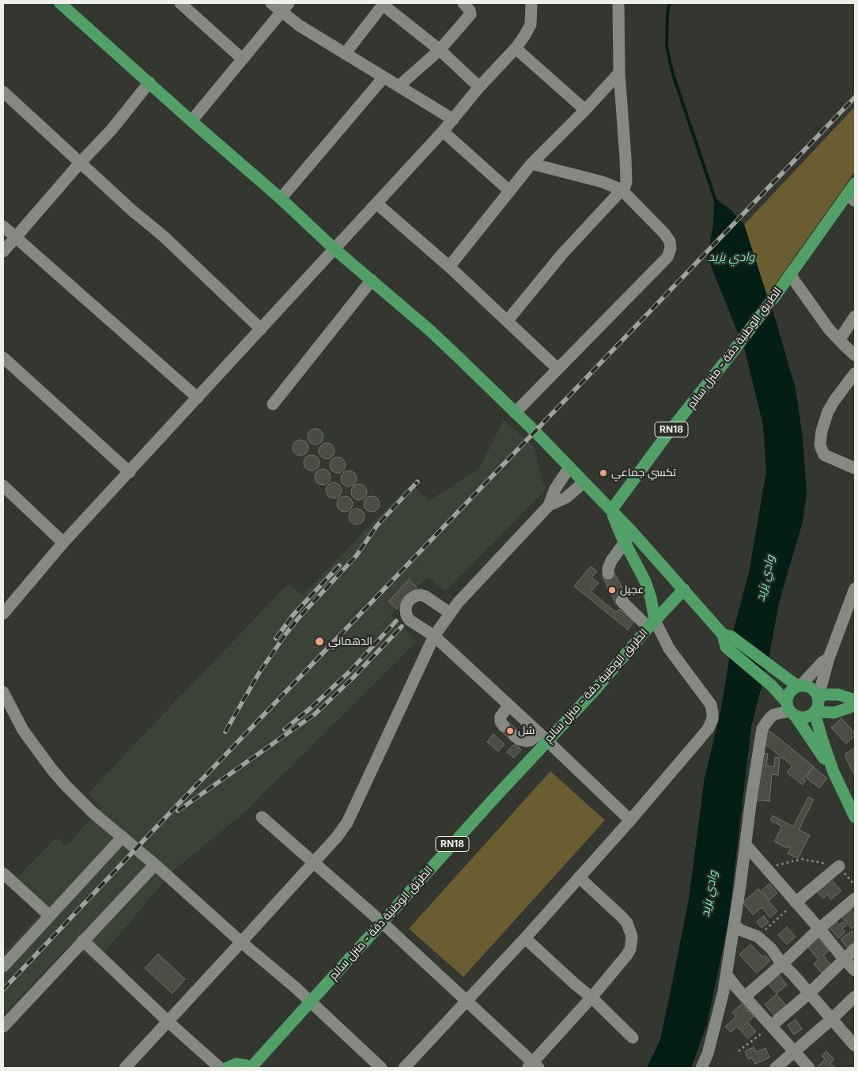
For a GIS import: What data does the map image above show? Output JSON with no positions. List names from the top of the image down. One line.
{"streets":{"main road":["الطريق الوطنية دقة - منزل سالم","RN18"]},"crossings":[["الطريق الوطنية دقة - منزل سالم","RN18"]],"water":["وادي يزيد"],"places":["تكسي جماعي","عجيل","الدهماني","شل"]}
